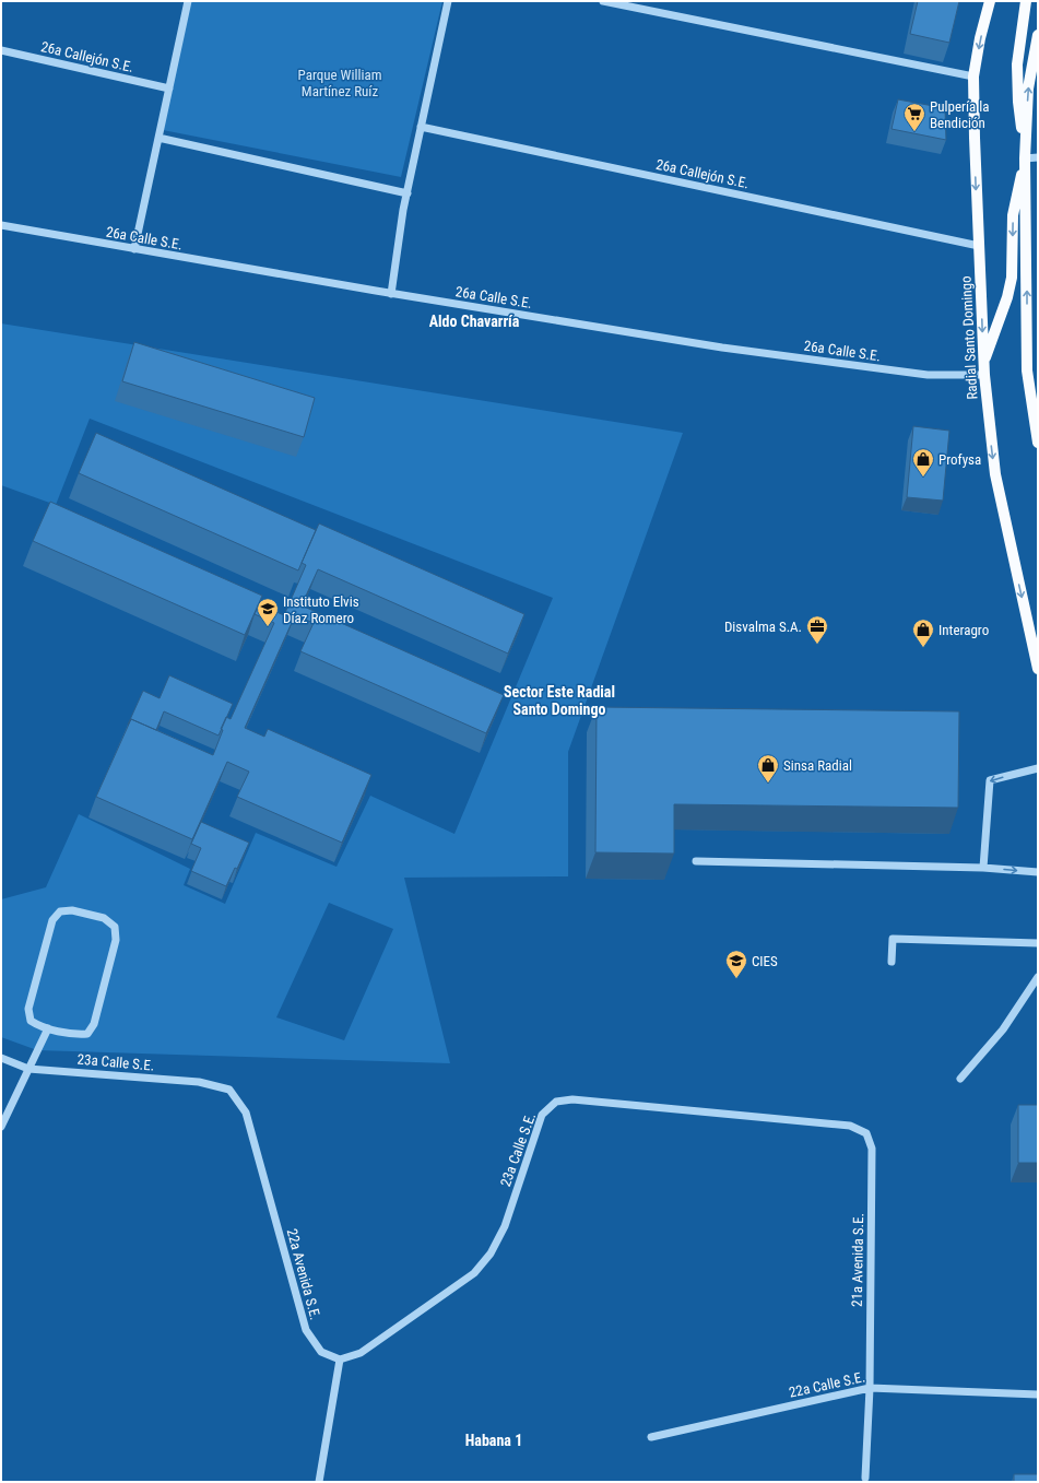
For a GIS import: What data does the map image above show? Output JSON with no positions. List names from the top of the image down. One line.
{"streets":{"main road":["Radial Santo Domingo"],"street":["26a Callejón S.E.","26a Calle S.E.","23a Calle S.E.","21a Avenida S.E.","22a Avenida S.E.","22a Calle S.E."]},"crossings":[["26a Callejón S.E.","Radial Santo Domingo"],["26a Calle S.E.","Radial Santo Domingo"],["23a Calle S.E.","21a Avenida S.E."],["23a Calle S.E.","22a Avenida S.E."],["21a Avenida S.E.","22a Calle S.E."]],"districts":["Aldo Chavarría","Sector Este Radial Santo Domingo","Habana 1"],"parks":["Parque William Martínez Ruíz"],"places":{"supermarket":["Pulpería la Bendición"],"shop":["Profysa","Interagro","Sinsa Radial"],"school or university":["Instituto Elvis Díaz Romero","CIES"],"office":["Disvalma S.A."]}}
